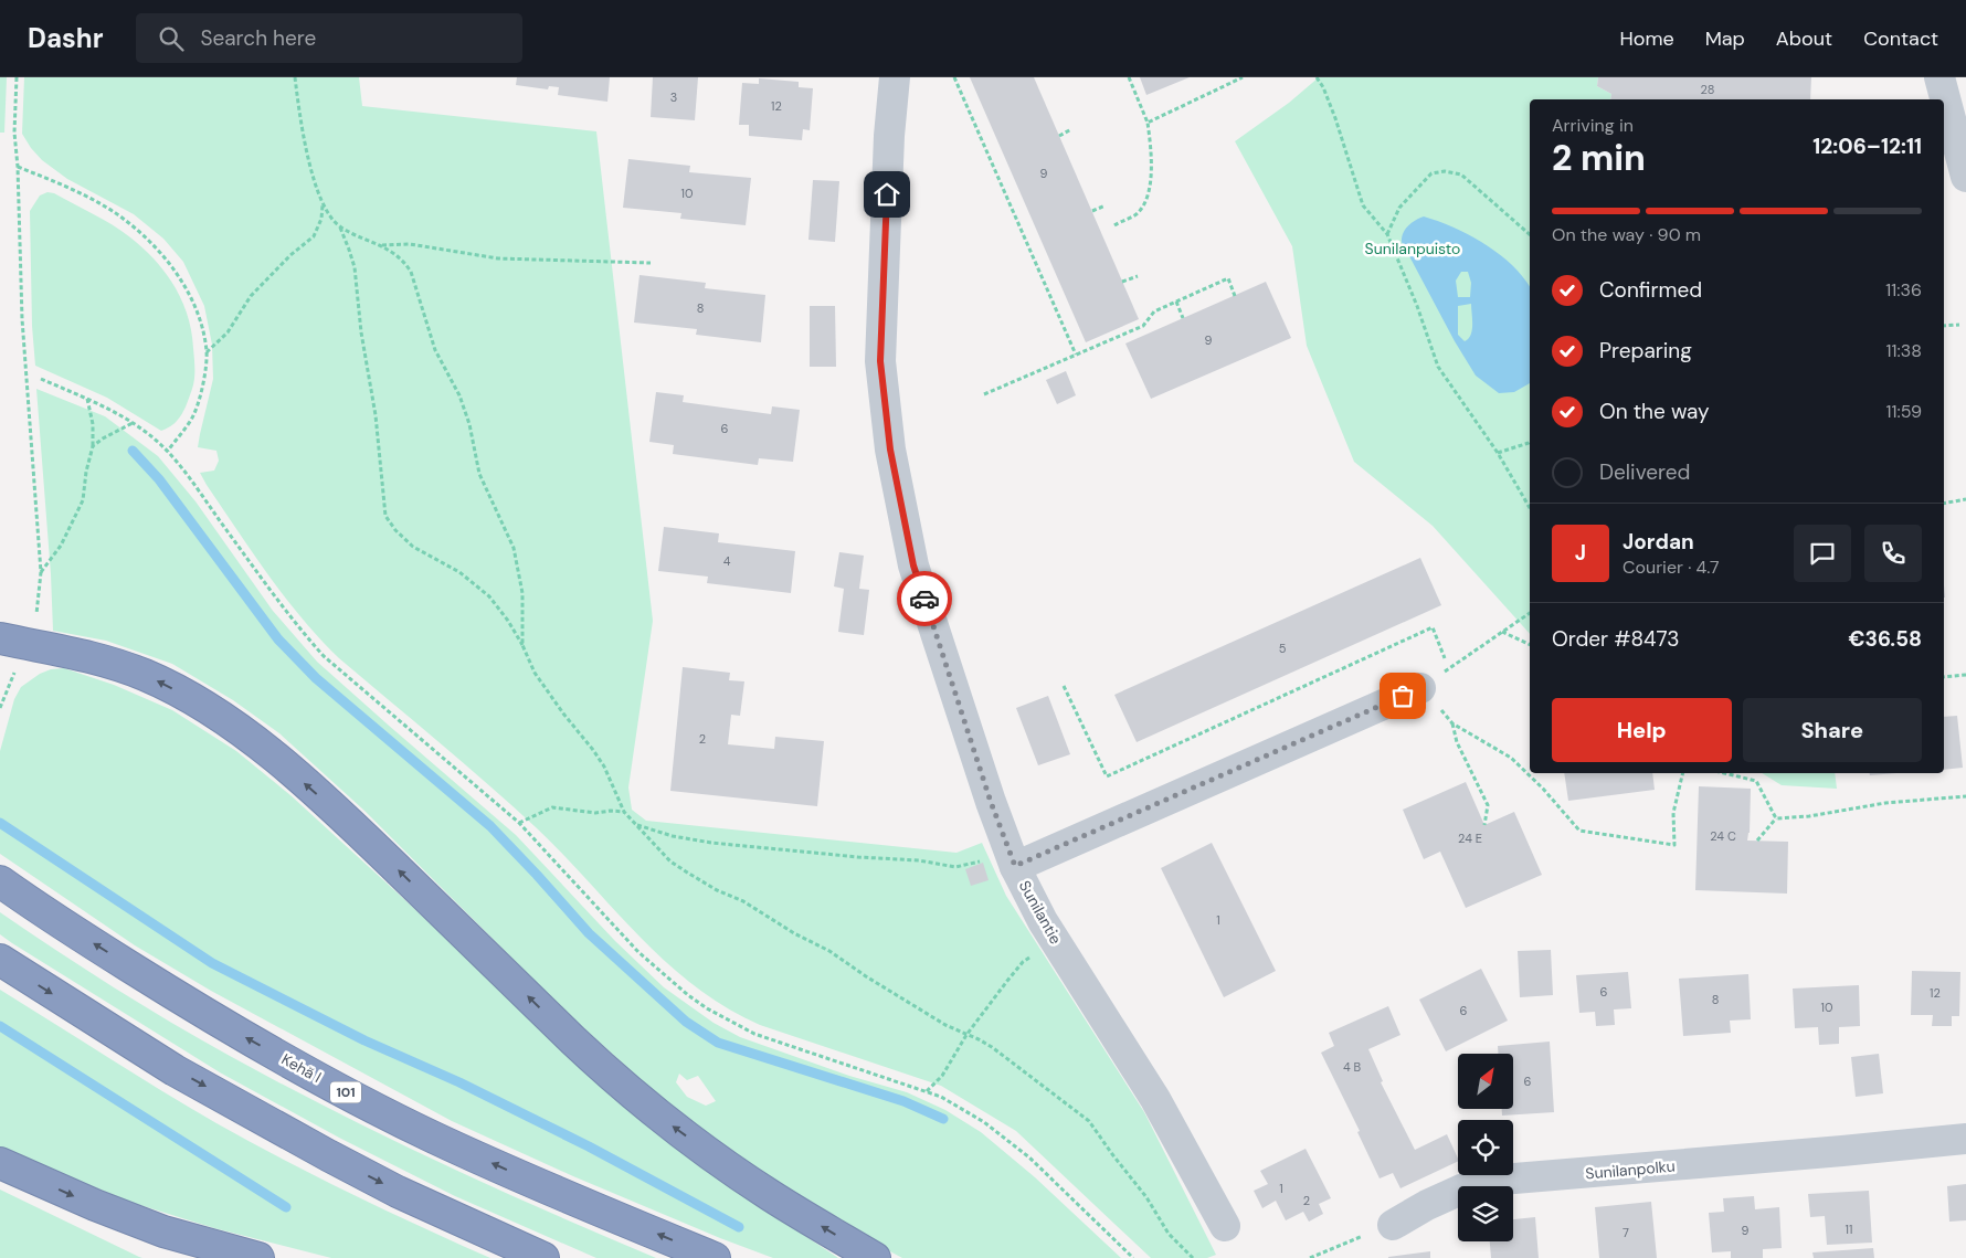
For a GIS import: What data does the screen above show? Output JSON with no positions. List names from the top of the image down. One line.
{"streets":{"highway":["Kehä I","101"],"street":["Sunilantie","Sunilanpolku"]},"parks":["Sunilanpuisto"],"house_numbers":["28","3","12","9","10","8","9","6","4","5","2","24 C","24 E","1","6","12","8","10","6","4 B","6","1","2","11","9","7"],"north":"top right","page":{"header":"Dashr","search":"Search here","nav":["Home","Map","About","Contact"],"heading":["2 min","Arriving in","12:06–12:11"],"panel":["Jordan","Courier · 4.7","Order #8473","€36.58"],"bar":"On the way · 90 m","list":[["Confirmed","11:36"],["Preparing","11:38"],["On the way","11:59"],"Delivered"],"round":"J","buttons":["Help","Share"]}}
